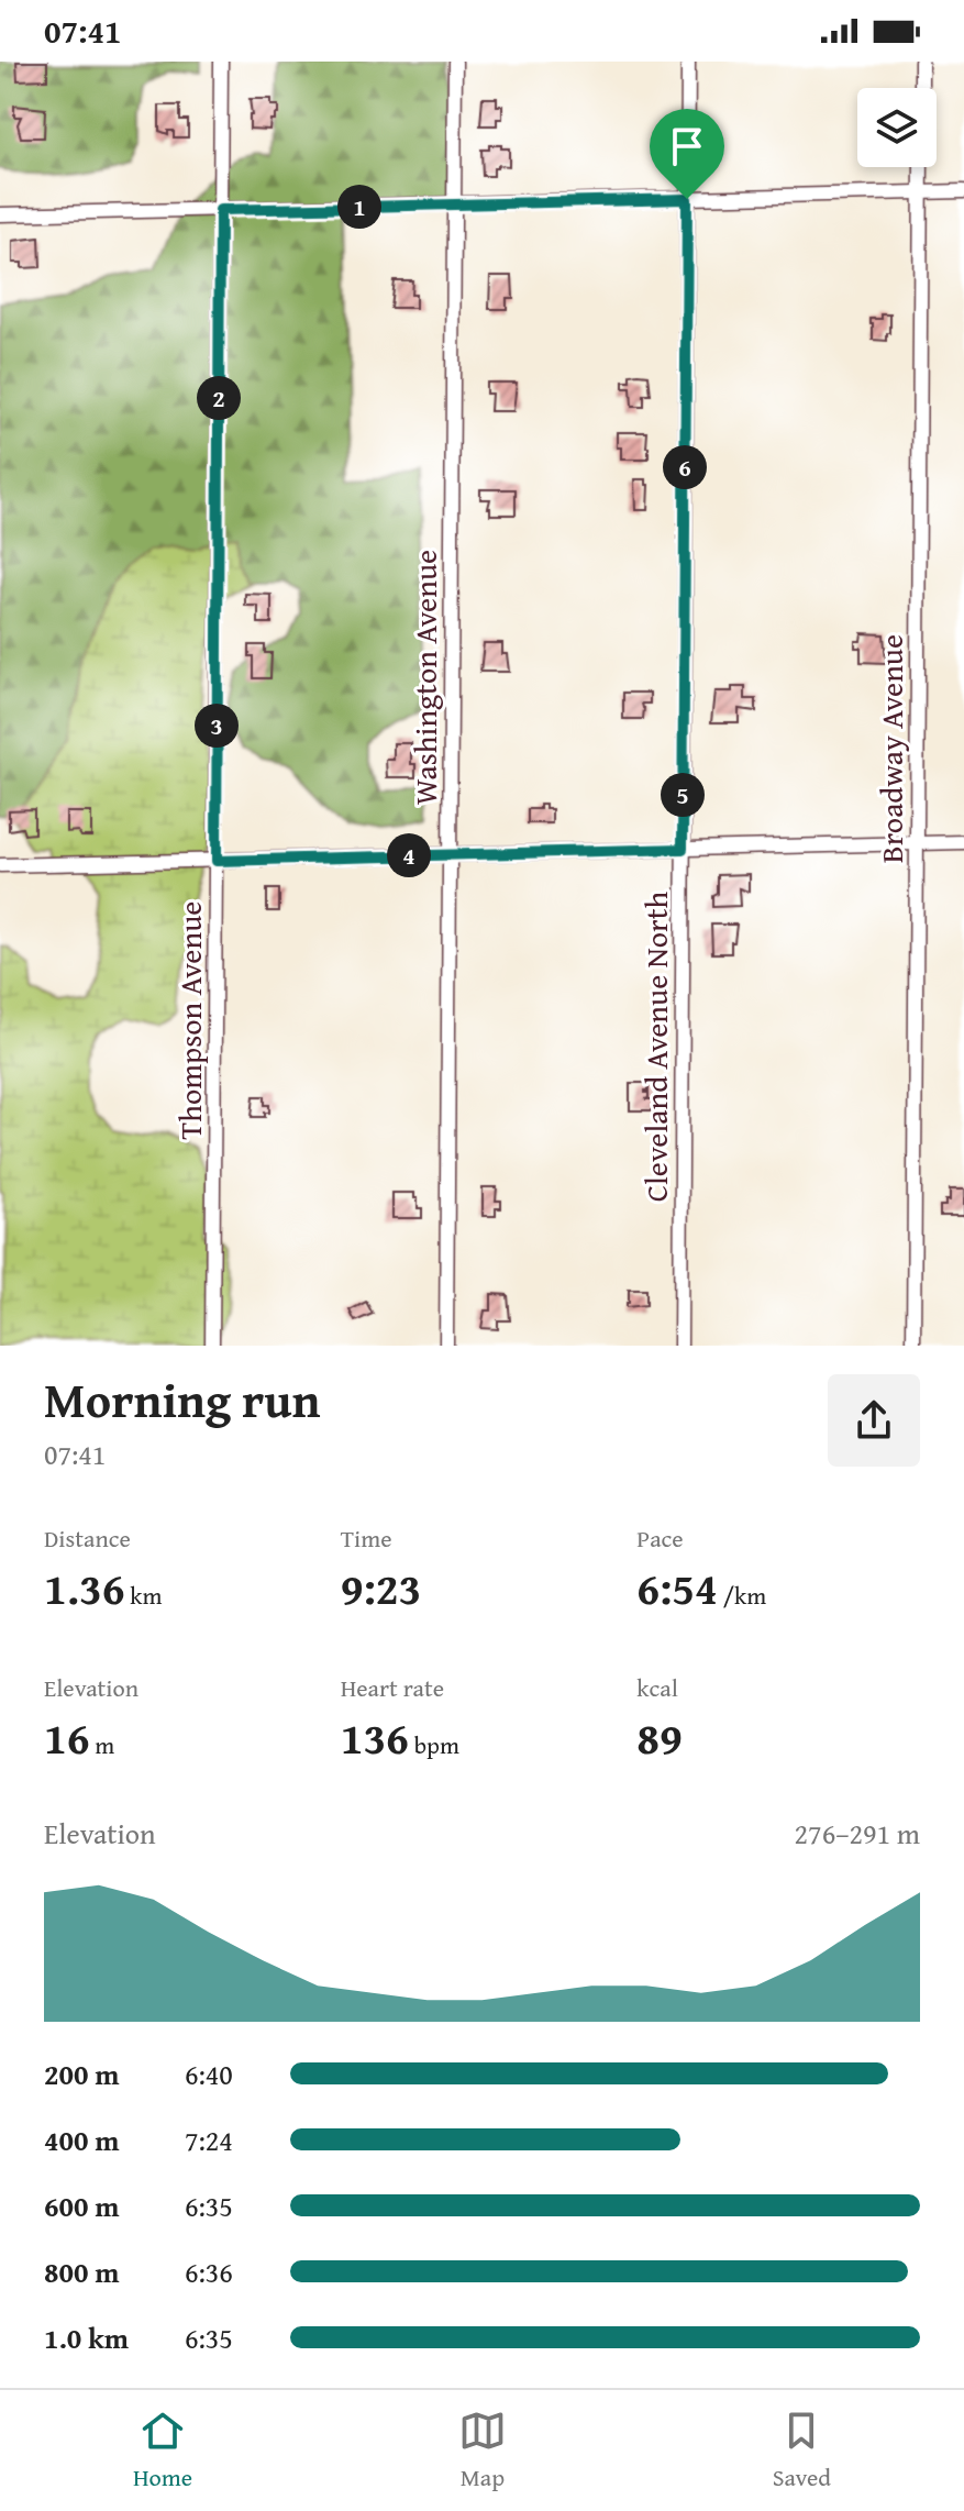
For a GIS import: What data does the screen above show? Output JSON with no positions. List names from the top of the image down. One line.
{"streets":{"street":["Washington Avenue","Broadway Avenue","Thompson Avenue","Cleveland Avenue North"]},"page":{"status":"07:41","pins":["1","2","6","3","5","4"],"heading":["Morning run","07:41"],"stats":[["Distance","1.36 km"],["Time","9:23"],["Pace","6:54 /km"],["Elevation","16 m"],["Heart rate","136 bpm"],["kcal","89"]],"chart":["Elevation","276–291 m"],"list":[{"name":"200 m","note":"6:40"},{"name":"400 m","note":"7:24"},{"name":"600 m","note":"6:35"},{"name":"800 m","note":"6:36"},{"name":"1.0 km","note":"6:35"}],"tabs":["Home","Map","Saved"]}}
